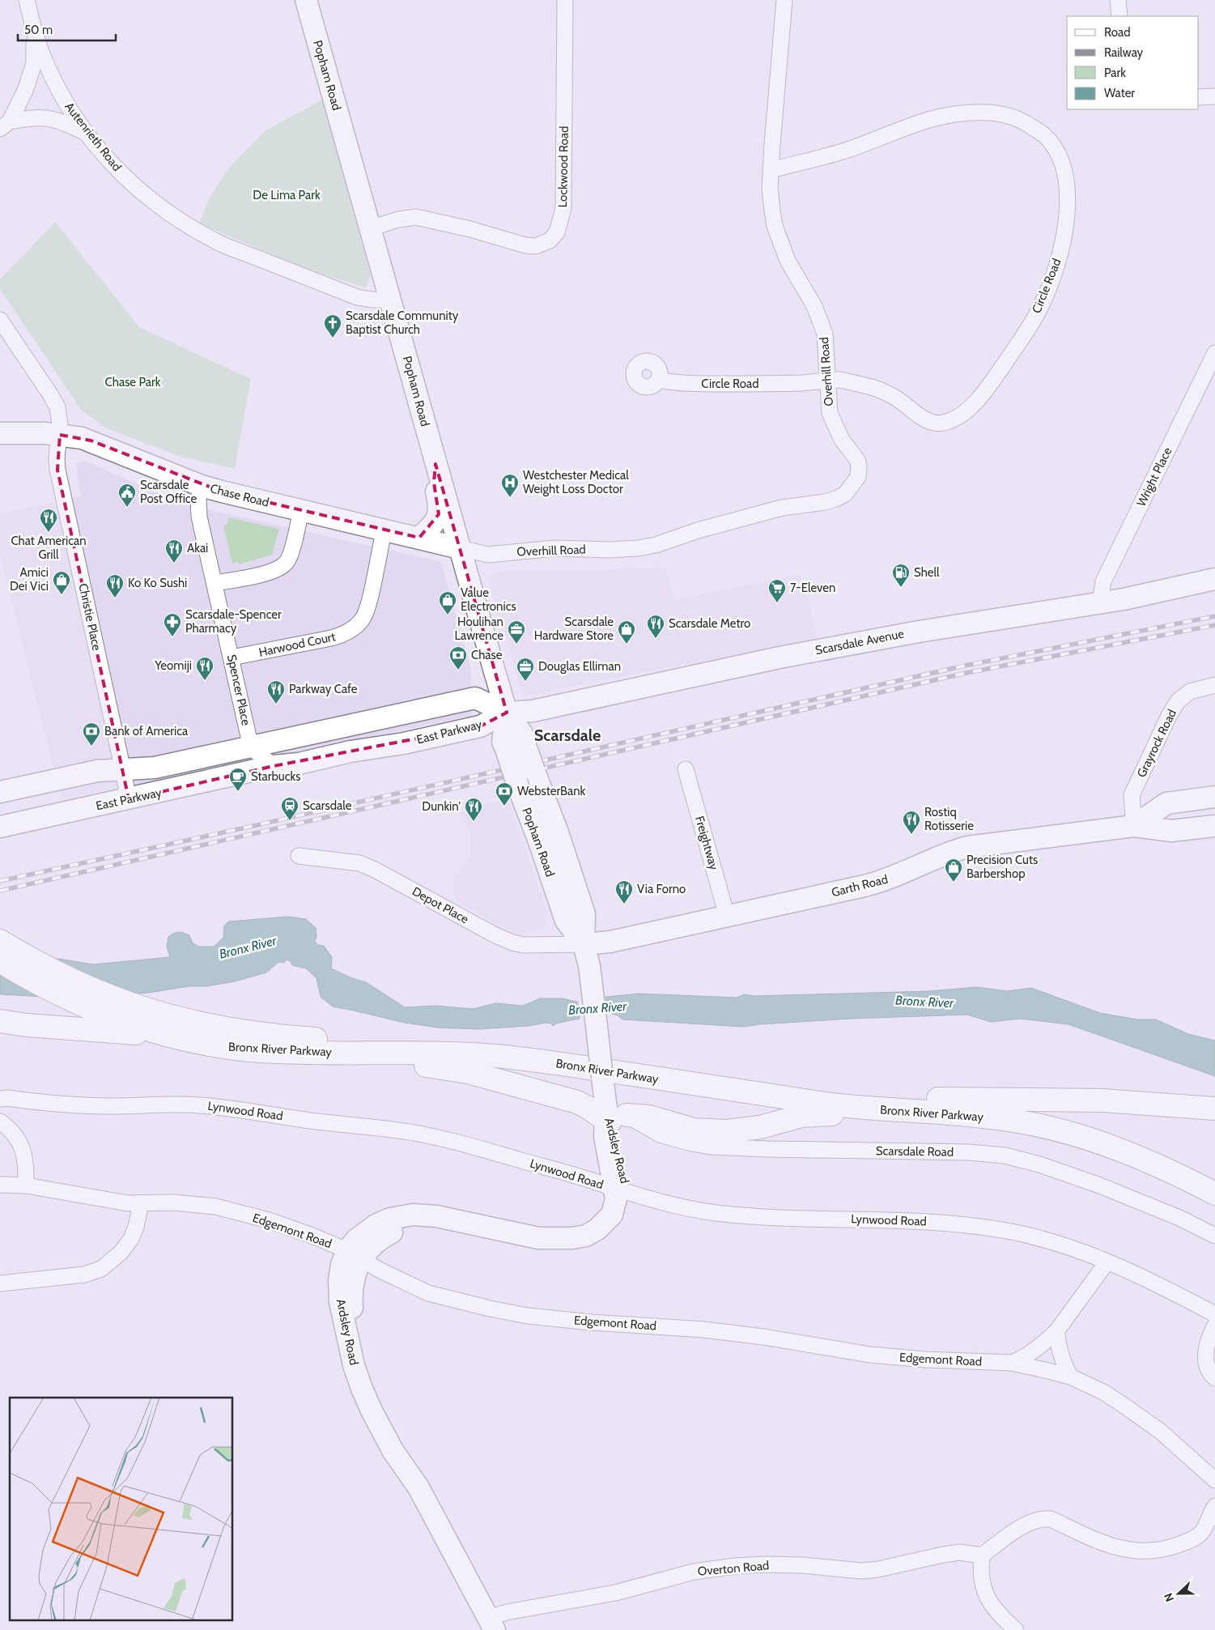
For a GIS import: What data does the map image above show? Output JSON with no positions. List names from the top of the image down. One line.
{"streets":{"highway":["Bronx River Parkway"],"street":["Popham Road","Autenrieth Road","Lockwood Road","Circle Road","Overhill Road","Wright Place","Chase Road","Christie Place","Scarsdale Avenue","Harwood Court","Spencer Place","East Parkway","Grayrock Road","Freightway","Garth Road","Depot Place","Lynwood Road","Ardsley Road","Scarsdale Road","Edgemont Road","Overton Road"]},"crossings":[["Popham Road","Autenrieth Road"],["Popham Road","Lockwood Road"],["Popham Road","Overhill Road"],["Popham Road","Chase Road"],["Popham Road","Scarsdale Avenue"],["Popham Road","East Parkway"],["Popham Road","Garth Road"],["Popham Road","Depot Place"],["Popham Road","Ardsley Road"],["Popham Road","Scarsdale Road"],["Circle Road","Overhill Road"],["Overhill Road","Chase Road"],["Wright Place","Scarsdale Avenue"],["Chase Road","Christie Place"],["Chase Road","Harwood Court"],["Chase Road","Spencer Place"],["Christie Place","East Parkway"],["Scarsdale Avenue","East Parkway"],["Harwood Court","Spencer Place"],["Spencer Place","East Parkway"],["Grayrock Road","Garth Road"],["Freightway","Garth Road"],["Garth Road","Depot Place"],["Lynwood Road","Ardsley Road"],["Ardsley Road","Scarsdale Road"],["Ardsley Road","Edgemont Road"],["Ardsley Road","Overton Road"]],"districts":["Scarsdale"],"water":["Bronx River"],"parks":["De Lima Park","Chase Park"],"places":{"church":["Scarsdale Community Baptist Church"],"hospital":["Westchester Medical Weight Loss Doctor"],"public building":["Scarsdale Post Office"],"restaurant":["Chat American Grill","Akai","Ko Ko Sushi","Scarsdale Metro","Yeomiji","Parkway Cafe","Dunkin'","Rostiq Rotisserie","Via Forno"],"fuel station":["Shell"],"shop":["Amici Dei Vici","Value Electronics","Scarsdale Hardware Store","Precision Cuts Barbershop"],"supermarket":["7-Eleven"],"pharmacy":["Scarsdale-Spencer Pharmacy"],"office":["Houlihan Lawrence","Douglas Elliman"],"bank":["Chase","Bank of America","WebsterBank"],"cafe":["Starbucks"],"station":["Scarsdale"]},"legend":["Road","Railway","Park","Water"],"scale_bar":"50 m","north":"left"}
